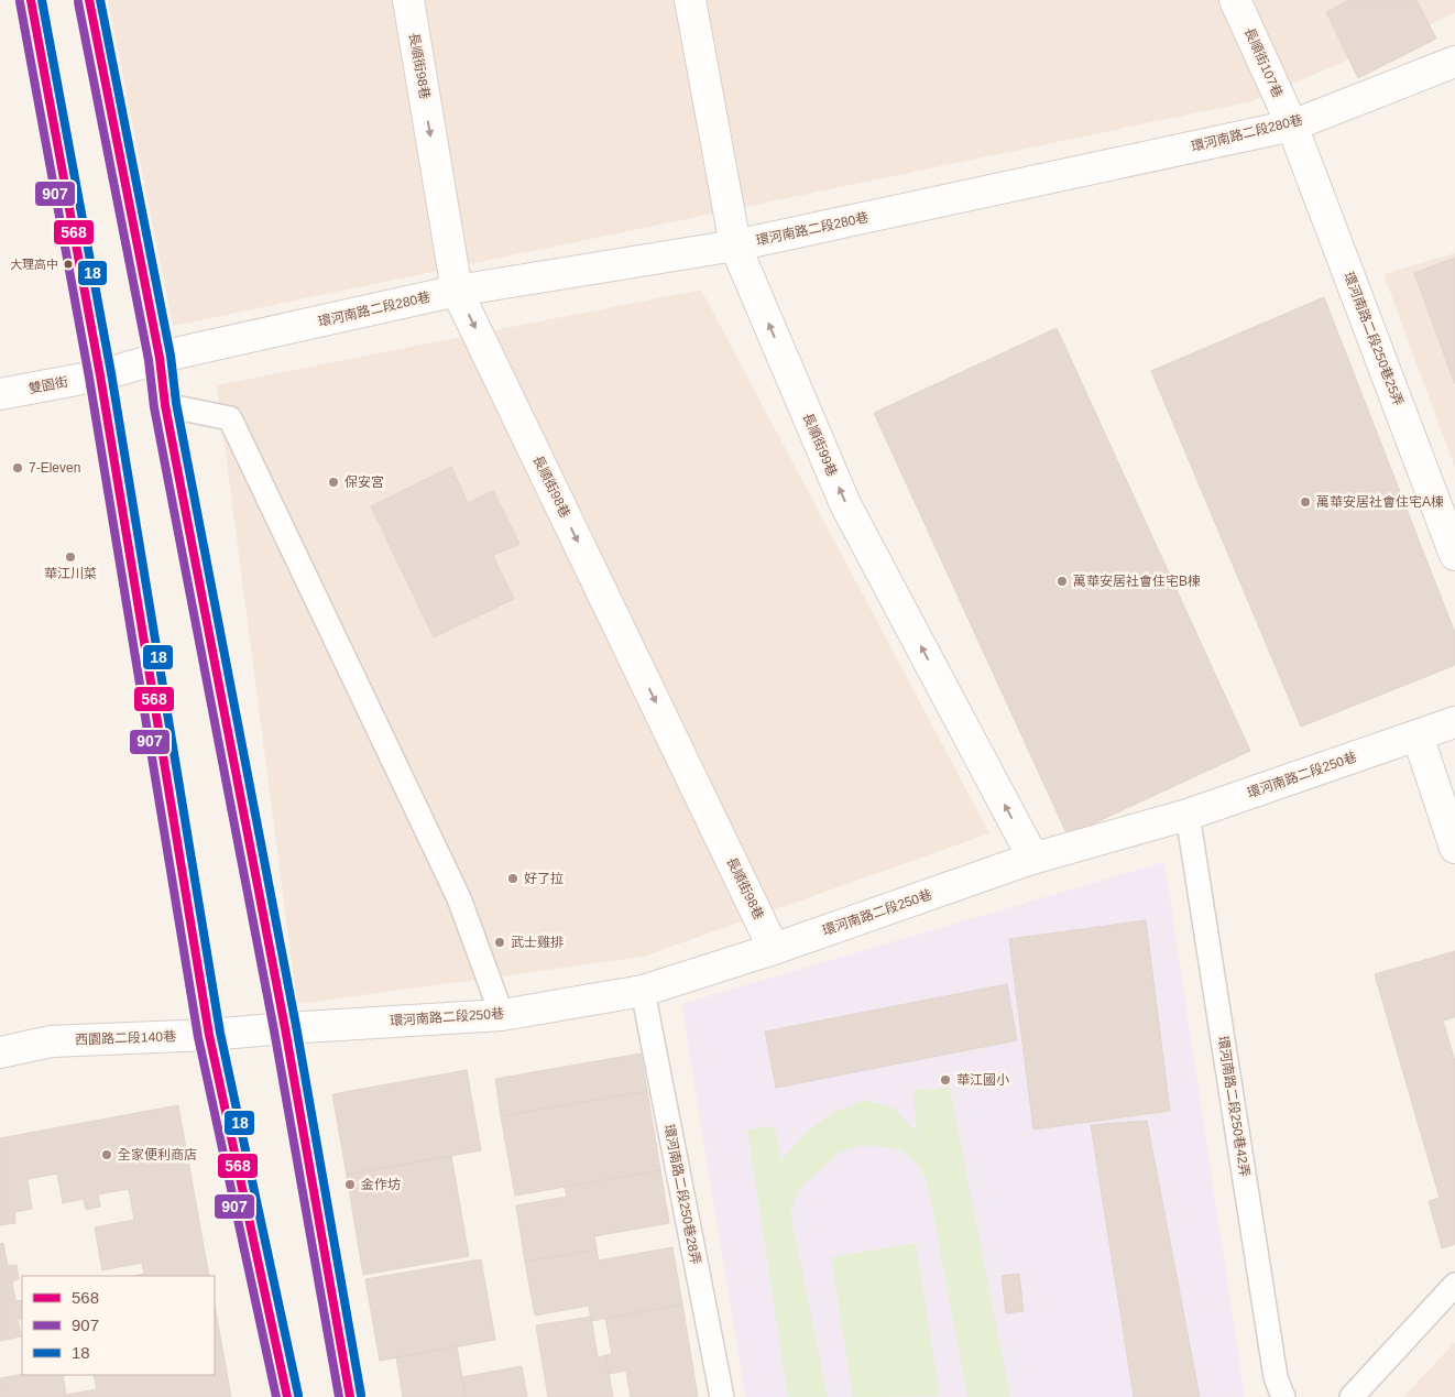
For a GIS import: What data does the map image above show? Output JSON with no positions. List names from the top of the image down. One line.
{"streets":{"street":["長順街107巷","長順街98巷","環河南路二段280巷","環河南路二段250巷25弄","雙園街","長順街99巷","環河南路二段250巷","西園路二段140巷"],"lane":["環河南路二段250巷42弄","環河南路二段250巷28弄"]},"crossings":[["長順街107巷","環河南路二段280巷"],["長順街107巷","環河南路二段250巷25弄"],["長順街98巷","環河南路二段280巷"],["長順街98巷","環河南路二段250巷"],["環河南路二段280巷","環河南路二段250巷25弄"],["環河南路二段280巷","雙園街"],["環河南路二段280巷","長順街99巷"],["長順街99巷","環河南路二段250巷"],["環河南路二段250巷","西園路二段140巷"],["環河南路二段250巷","環河南路二段250巷42弄"],["環河南路二段250巷","環河南路二段250巷28弄"]],"one_way":["長順街98巷","長順街99巷"],"places":["大理高中","7-Eleven","保安宮","萬華安居社會住宅A棟","華江川菜","萬華安居社會住宅B棟","好了拉","武士雞排","華江國小","全家便利商店","金作坊"],"lines":["transit line 568","transit line 18","transit line 907"],"legend":["568","907","18"]}
